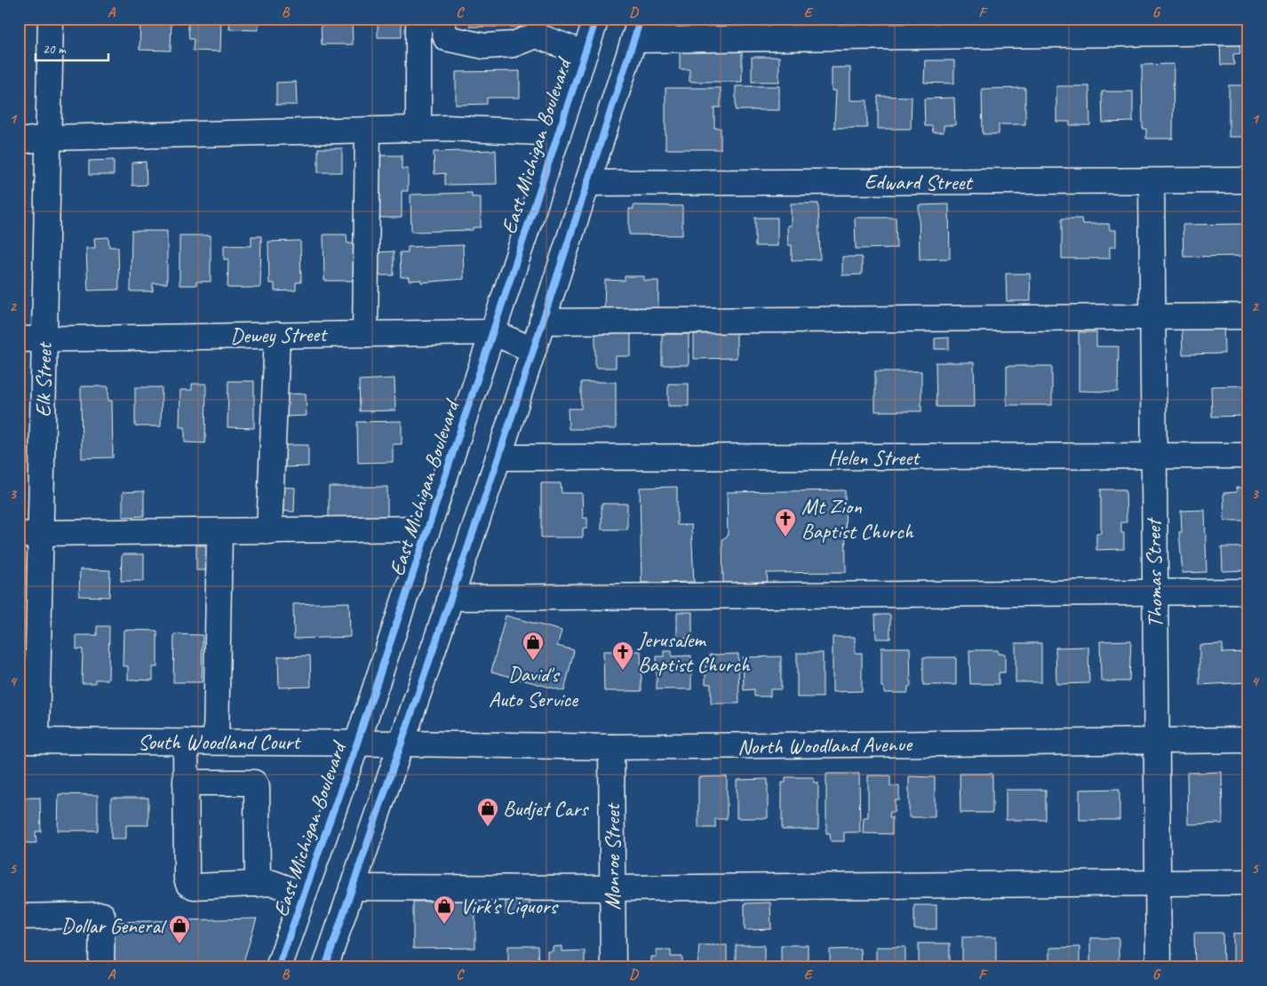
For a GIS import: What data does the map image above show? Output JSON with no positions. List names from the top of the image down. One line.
{"streets":{"street":["East Michigan Boulevard","Edward Street","Dewey Street","Elk Street","Helen Street","Thomas Street","South Woodland Court","North Woodland Avenue","Monroe Street"]},"crossings":[["East Michigan Boulevard","Dewey Street"],["East Michigan Boulevard","South Woodland Court"],["Edward Street","Thomas Street"],["Dewey Street","Elk Street"],["Elk Street","South Woodland Court"],["Helen Street","Thomas Street"],["Thomas Street","North Woodland Avenue"],["South Woodland Court","North Woodland Avenue"],["North Woodland Avenue","Monroe Street"]],"places":{"church":["Mt Zion Baptist Church","Jerusalem Baptist Church"],"shop":["David's Auto Service","Budjet Cars","Virk's Liquors","Dollar General"]},"scale_bar":"20 m","grid":{"columns":["A","B","C","D","E","F","G"],"rows":["1","2","3","4","5"]}}
